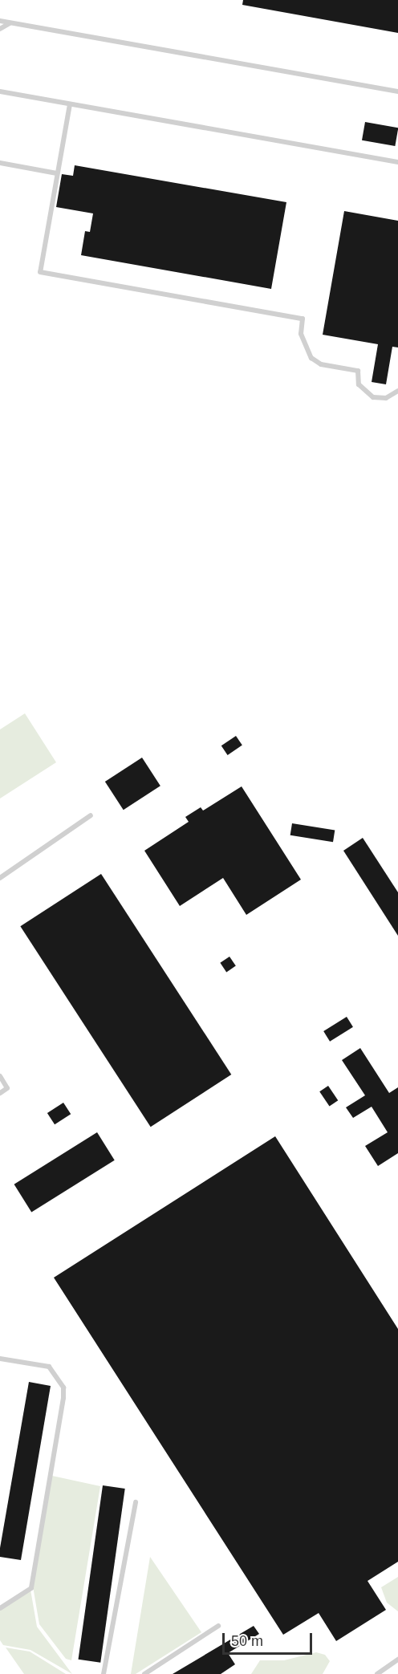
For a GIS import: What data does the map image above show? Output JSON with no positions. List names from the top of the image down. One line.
{"scale_bar":"50 m"}
